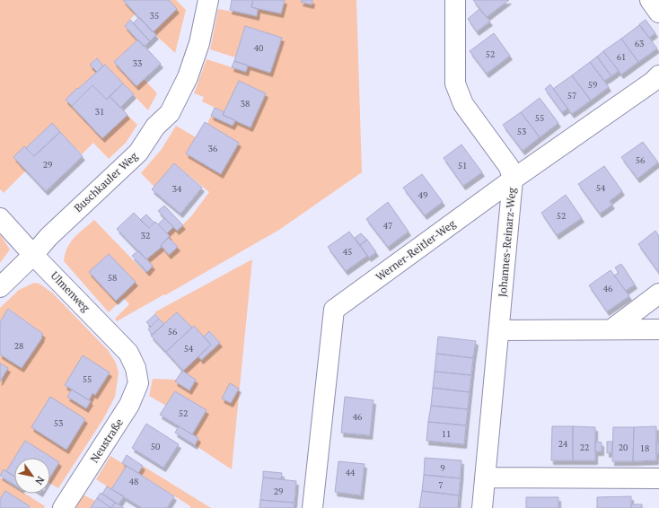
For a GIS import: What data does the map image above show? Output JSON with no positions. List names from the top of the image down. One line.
{"streets":{"street":["Buschkauler Weg","Johannes-Reinarz-Weg","Werner-Reitler-Weg","Ulmenweg","Neustraße"]},"crossings":[["Buschkauler Weg","Ulmenweg"],["Johannes-Reinarz-Weg","Werner-Reitler-Weg"],["Ulmenweg","Neustraße"]],"house_numbers":["35","63","40","52","61","33","59","57","38","31","55","53","36","56","29","51","54","34","49","52","47","32","45","58","46","56","28","54","55","52","46","53","11","24","50","22","20","18","9","44","48","7","29"],"north":"bottom right"}
